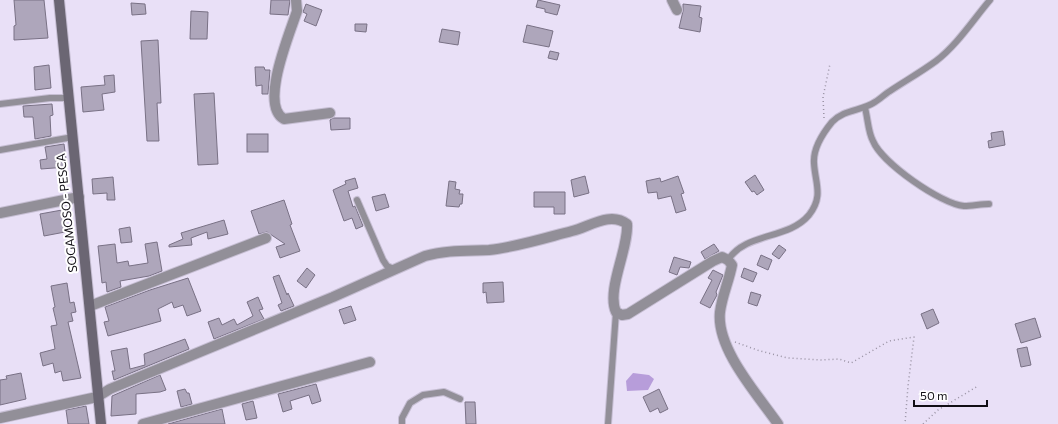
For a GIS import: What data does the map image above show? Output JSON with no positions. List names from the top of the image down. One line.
{"streets":{"main road":["SOGAMOSO - PESCA"]},"scale_bar":"50 m"}
